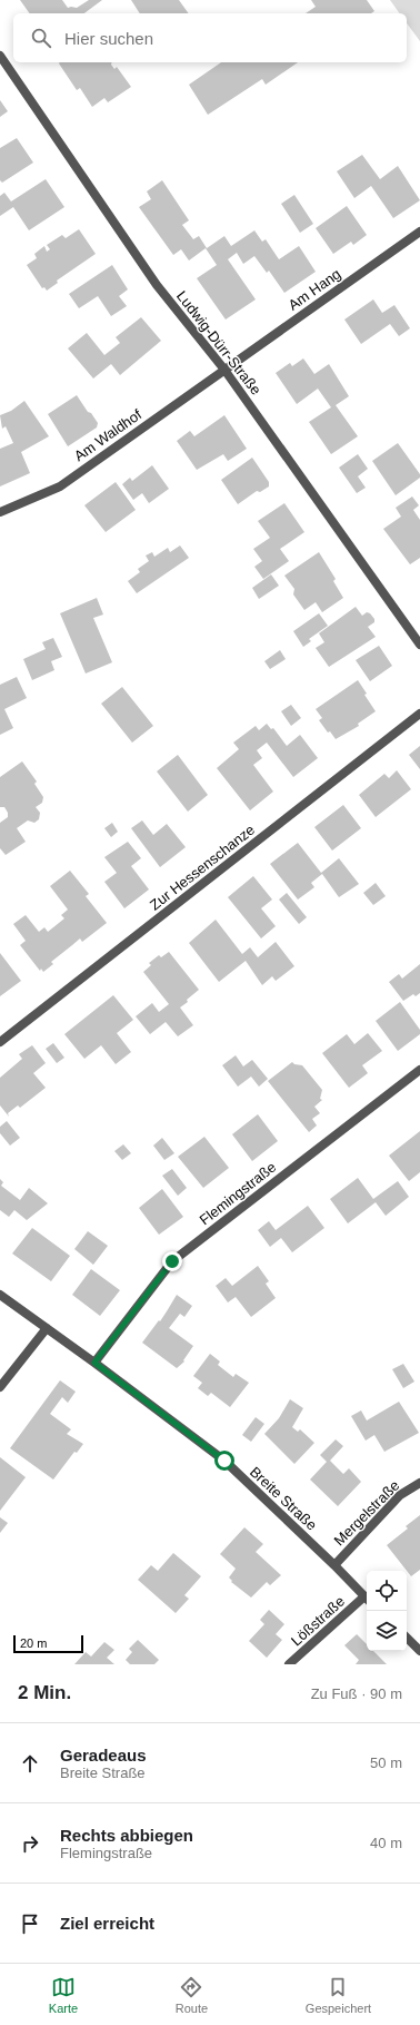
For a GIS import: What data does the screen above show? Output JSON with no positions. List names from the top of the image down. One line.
{"streets":{"street":["Am Hang","Ludwig-Dürr-Straße","Am Waldhof","Zur Hessenschanze","Flemingstraße","Breite Straße","Mergelstraße","Lößstraße"]},"crossings":[["Am Hang","Ludwig-Dürr-Straße"],["Am Hang","Am Waldhof"],["Ludwig-Dürr-Straße","Am Waldhof"],["Flemingstraße","Breite Straße"],["Breite Straße","Mergelstraße"]],"scale_bar":"20 m","page":{"search":"Hier suchen","scale":"20 m","heading":["2 Min.","Zu Fuß · 90 m"],"list":[["Geradeaus","Breite Straße","50 m"],["Rechts abbiegen","Flemingstraße","40 m"],"Ziel erreicht"],"nav":["Karte","Route","Gespeichert"]}}
